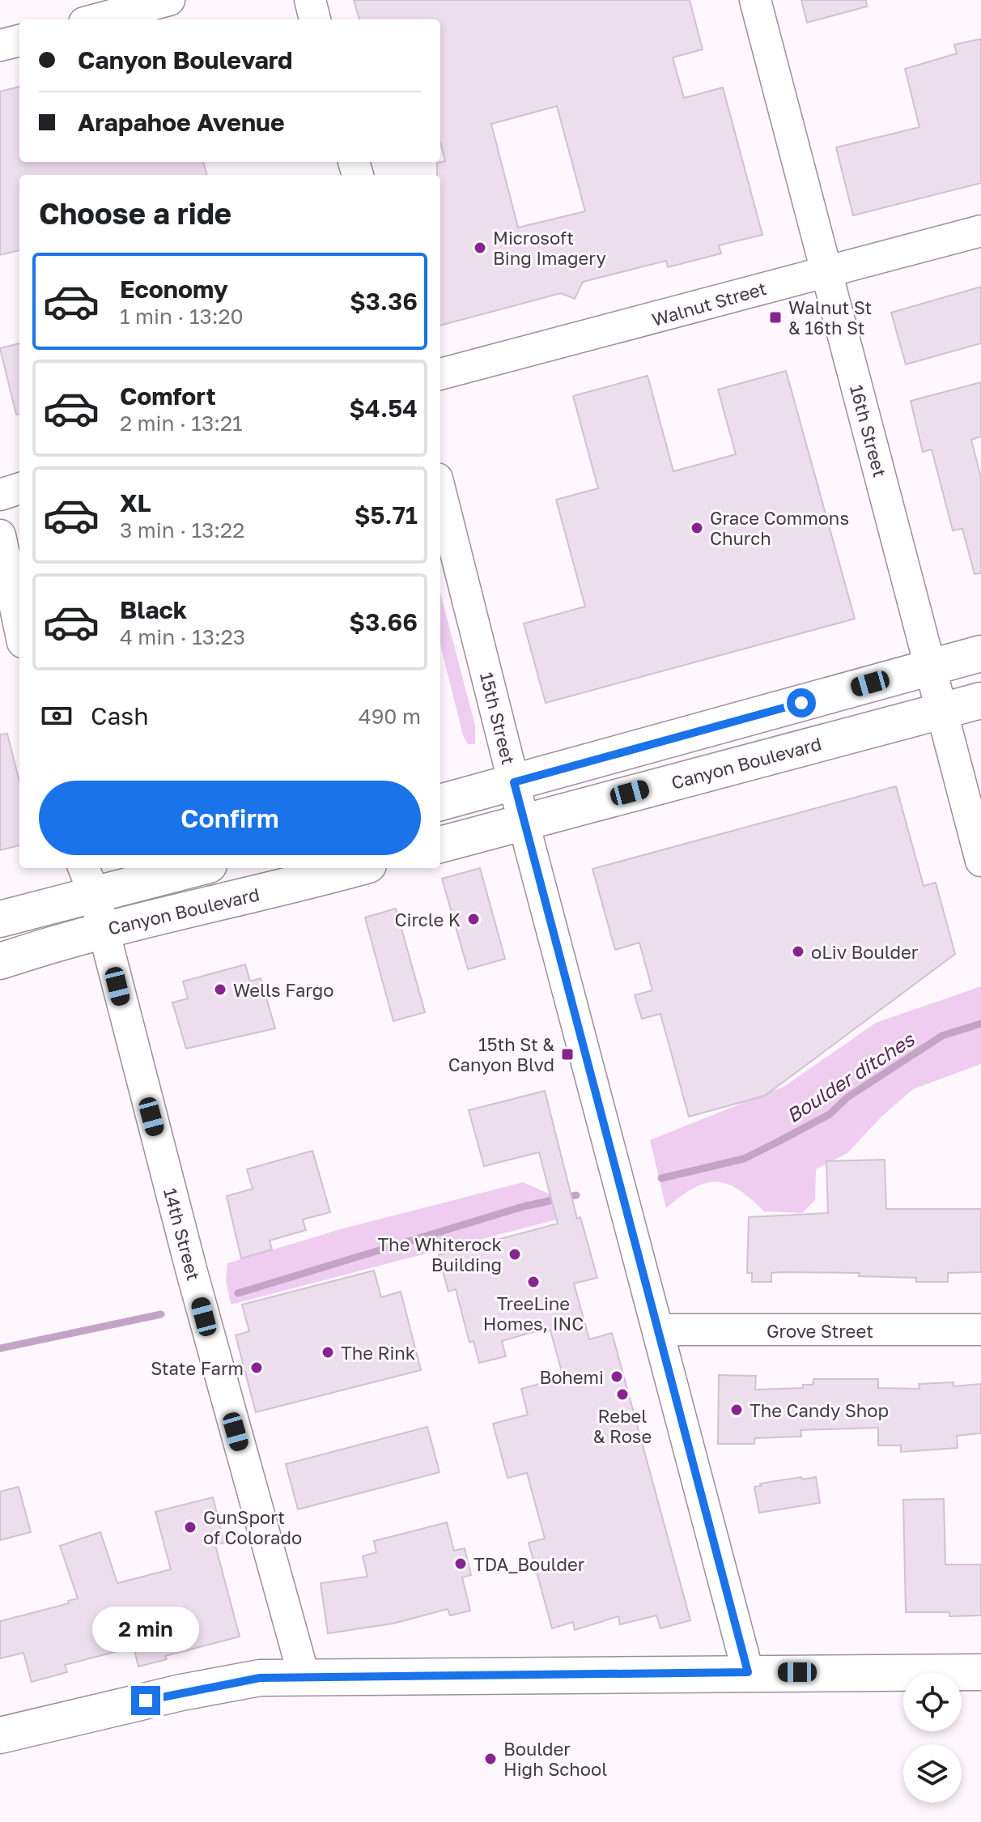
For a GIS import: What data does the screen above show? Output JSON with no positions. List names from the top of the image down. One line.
{"streets":{"main road":["Canyon Boulevard"],"street":["Walnut Street","16th Street","15th Street","14th Street","Grove Street"]},"crossings":[["Walnut Street","16th Street"],["16th Street","Canyon Boulevard"],["15th Street","Canyon Boulevard"],["15th Street","Grove Street"],["Canyon Boulevard","14th Street"]],"water":["Boulder ditches"],"places":{"other":["Microsoft Bing Imagery","Grace Commons Church","Circle K","oLiv Boulder","Wells Fargo","The Whiterock Building","TreeLine Homes, INC","The Rink","State Farm","Bohemi","Rebel & Rose","The Candy Shop","GunSport of Colorado","TDA_Boulder","Boulder High School"],"transit":["Walnut St & 16th St","15th St & Canyon Blvd"]},"page":{"banner":["Canyon Boulevard","Arapahoe Avenue"],"heading":"Choose a ride","list":[{"name":"Economy","note":"1 min · 13:20","value":"$3.36"},{"name":"Comfort","note":"2 min · 13:21","value":"$4.54"},{"name":"XL","note":"3 min · 13:22","value":"$5.71"},{"name":"Black","note":"4 min · 13:23","value":"$3.66"}],"pay":["Cash","490 m"],"buttons":"Confirm","bubble":"2 min"}}
